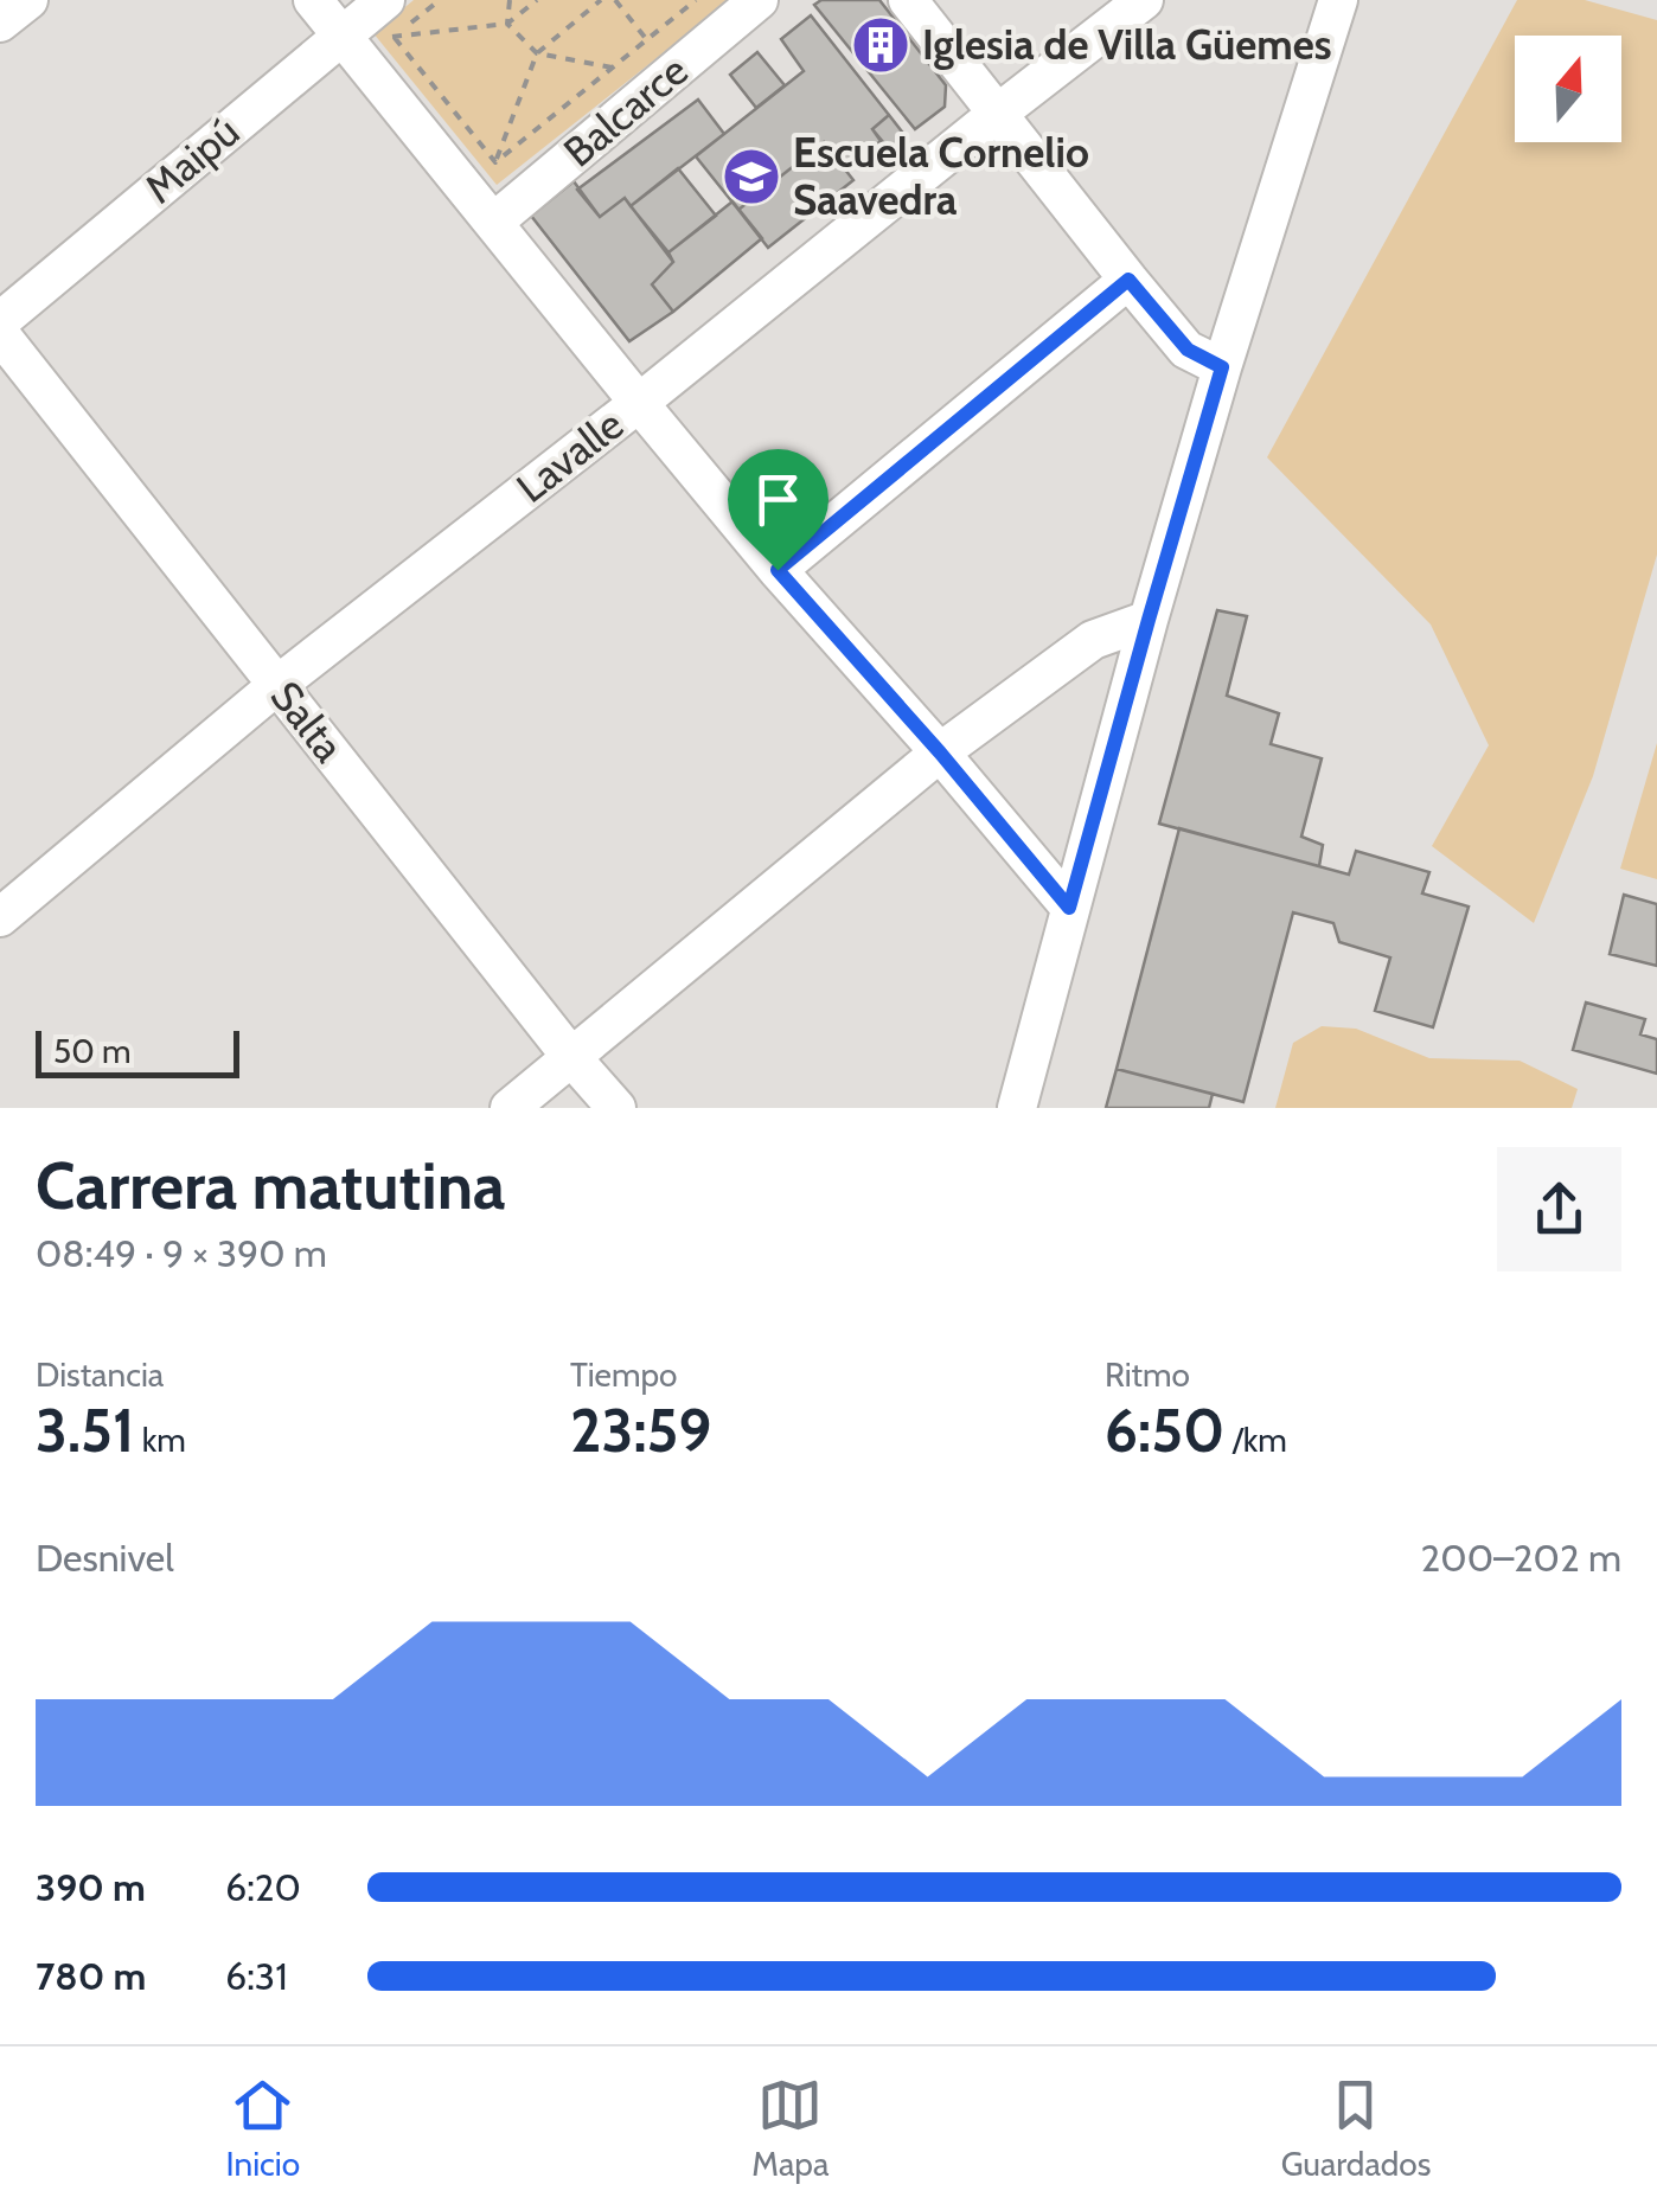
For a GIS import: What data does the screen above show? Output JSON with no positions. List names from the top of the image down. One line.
{"streets":{"street":["Balcarce","Maipú","Lavalle","Salta"]},"crossings":[["Lavalle","Salta"]],"places":{"building":["Iglesia de Villa Güemes"],"school or university":["Escuela Cornelio Saavedra"]},"scale_bar":"50 m","north":"top","page":{"scale":"50 m","heading":["Carrera matutina","08:49 · 9 × 390 m"],"stats":[["Distancia","3.51 km"],["Tiempo","23:59"],["Ritmo","6:50 /km"]],"chart":["Desnivel","200–202 m"],"list":[{"name":"390 m","note":"6:20"},{"name":"780 m","note":"6:31"}],"tabs":["Inicio","Mapa","Guardados"]}}
